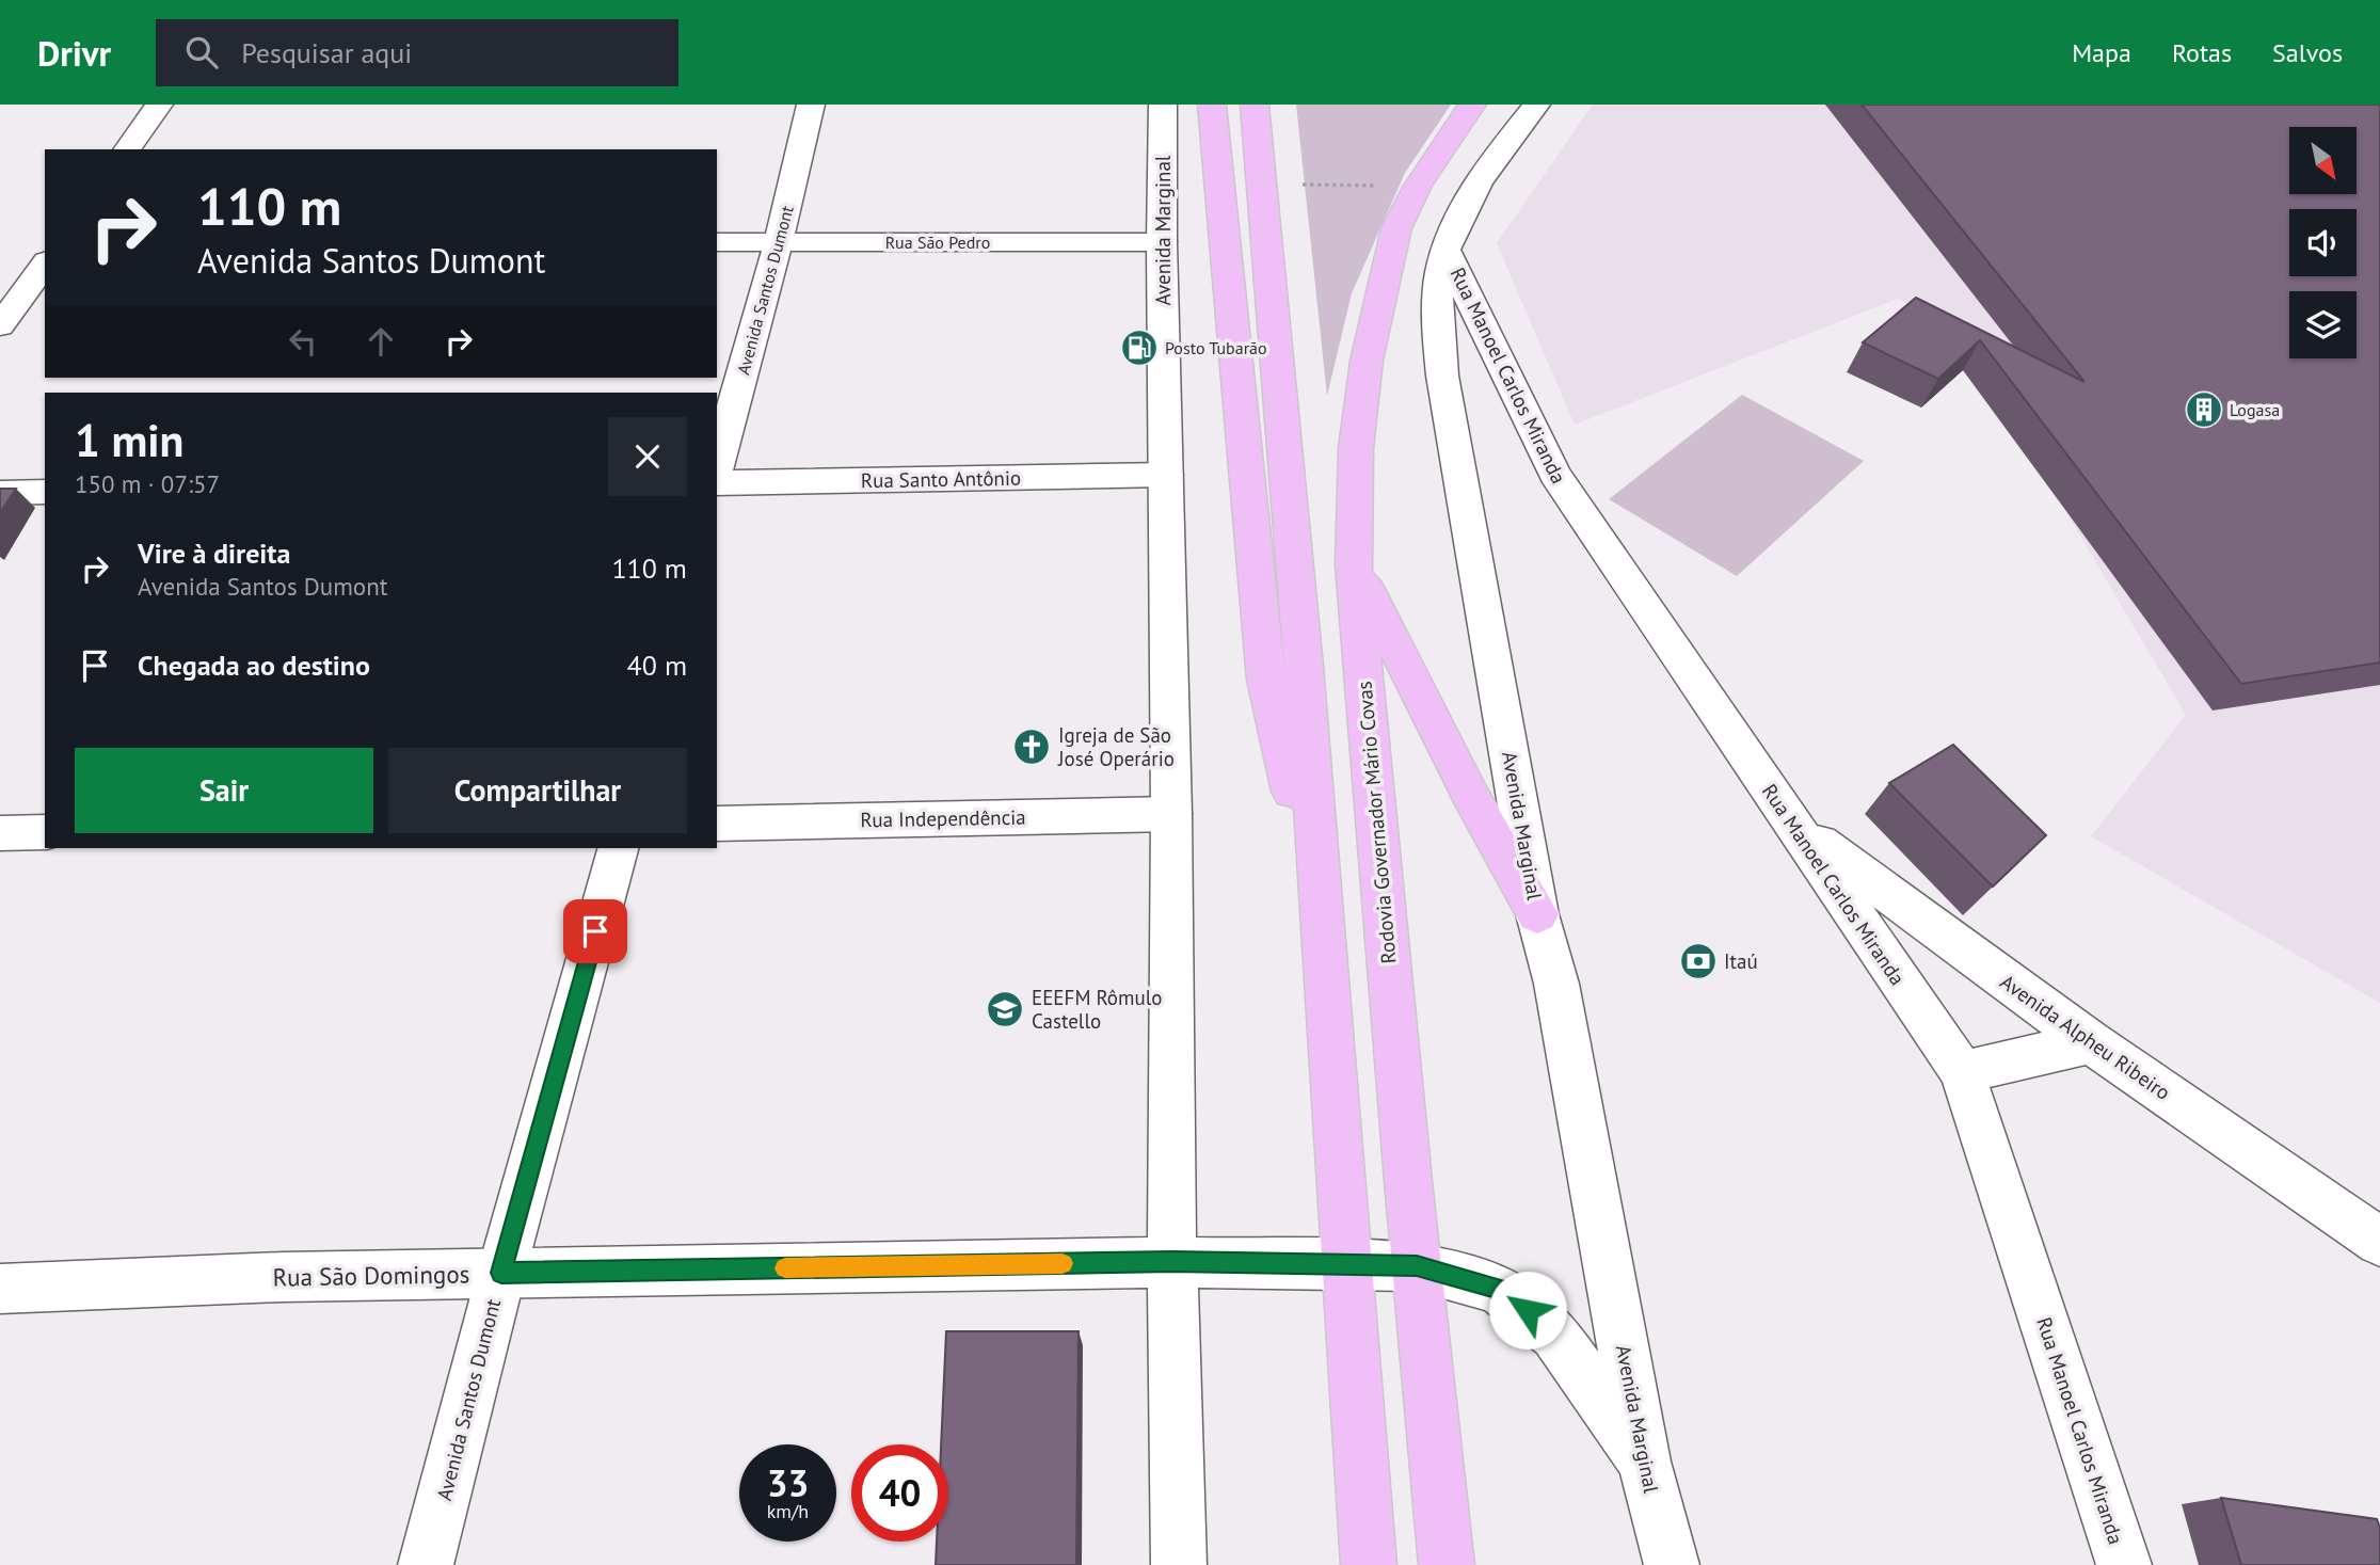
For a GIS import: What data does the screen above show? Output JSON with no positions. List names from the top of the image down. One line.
{"streets":{"main road":["Rodovia Governador Mário Covas"],"street":["Avenida Marginal","Rua São Pedro","Avenida Santos Dumont","Rua Manoel Carlos Miranda","Rua Santo Antônio","Rua Independência","Avenida Alpheu Ribeiro","Rua São Domingos"]},"crossings":[["Avenida Marginal","Rua São Pedro"],["Avenida Marginal","Rua Manoel Carlos Miranda"],["Avenida Marginal","Rua Santo Antônio"],["Avenida Marginal","Rua Independência"],["Avenida Marginal","Rua São Domingos"],["Rua São Pedro","Avenida Santos Dumont"],["Avenida Santos Dumont","Rua São Domingos"],["Rua Manoel Carlos Miranda","Avenida Alpheu Ribeiro"],["Rodovia Governador Mário Covas","Rua São Domingos"]],"places":{"fuel station":["Posto Tubarão"],"building":["Logasa"],"church":["Igreja de São José Operário"],"bank":["Itaú"],"school or university":["EEEFM Rômulo Castello"]},"north":"bottom right","page":{"header":"Drivr","search":"Pesquisar aqui","nav":["Mapa","Rotas","Salvos"],"turn":["110 m","Avenida Santos Dumont"],"heading":["1 min","150 m · 07:57"],"list":[{"name":"Vire à direita","note":"Avenida Santos Dumont","value":"110 m"},{"name":"Chegada ao destino","value":"40 m"}],"buttons":["Sair","Compartilhar"],"speed":"33 km/h","limit":"40"}}
